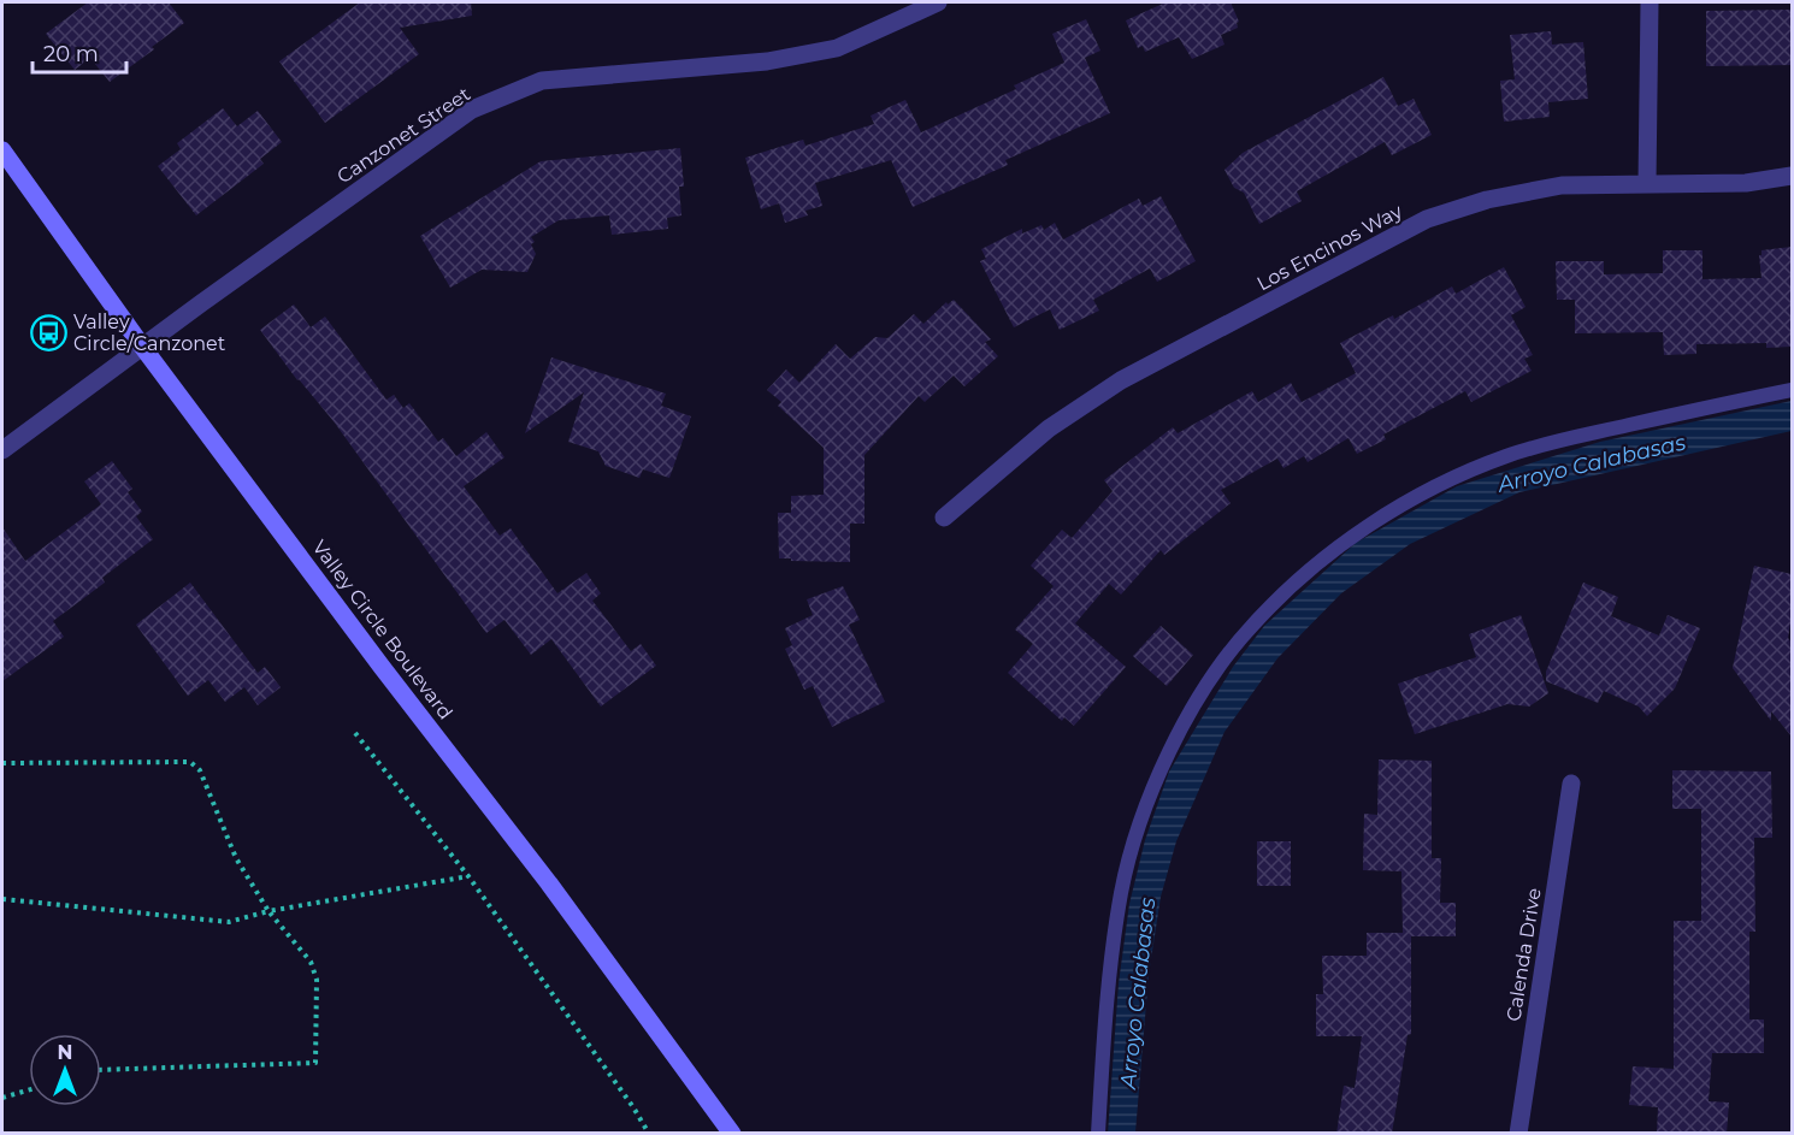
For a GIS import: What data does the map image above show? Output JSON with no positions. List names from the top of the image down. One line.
{"streets":{"main road":["Valley Circle Boulevard"],"street":["Canzonet Street","Los Encinos Way","Calenda Drive"]},"crossings":[["Canzonet Street","Valley Circle Boulevard"]],"water":["Arroyo Calabasas"],"places":{"bus stop":["Valley Circle/Canzonet"]},"scale_bar":"20 m","north":"top"}
